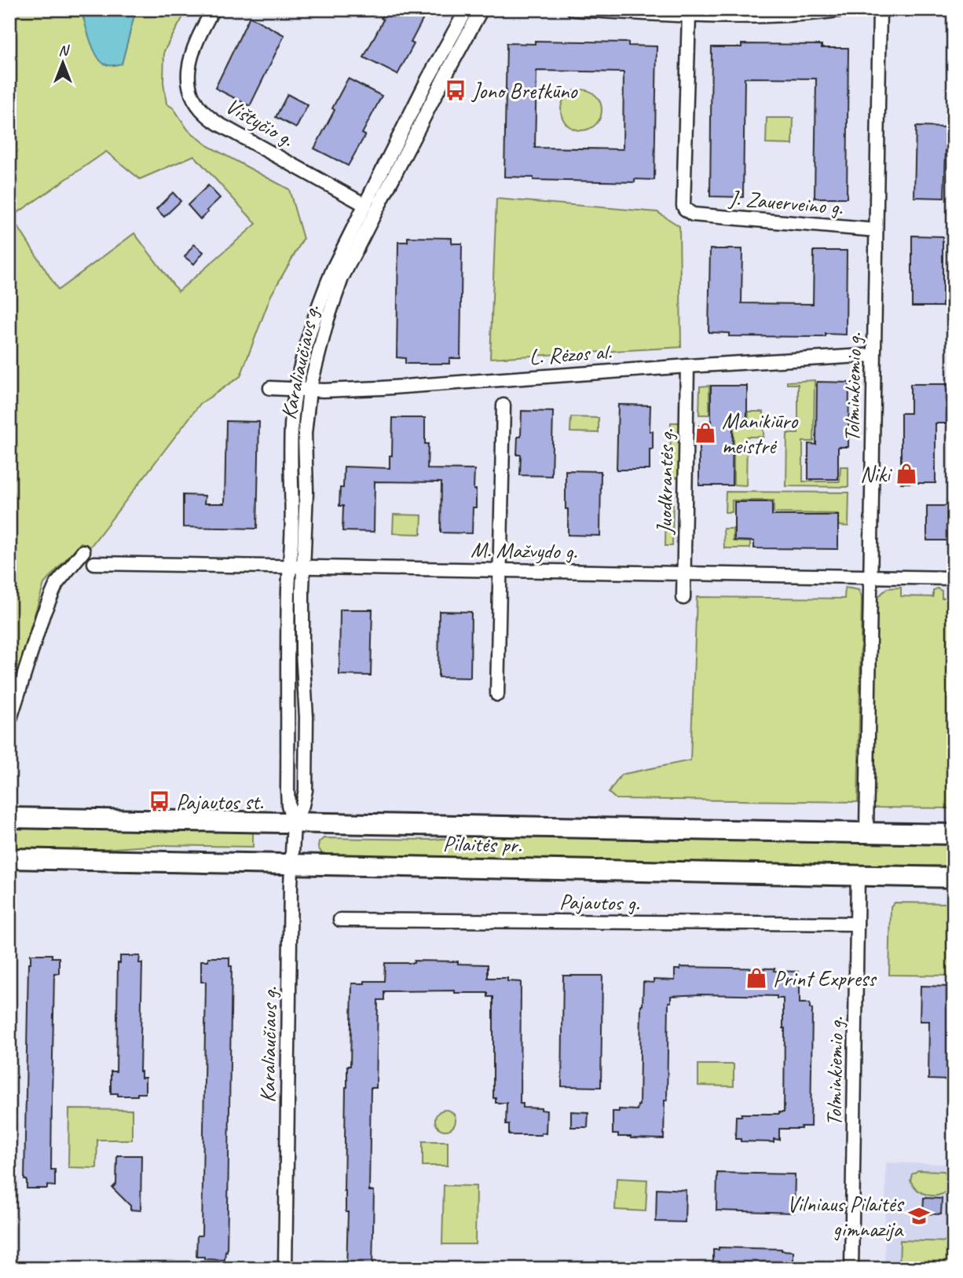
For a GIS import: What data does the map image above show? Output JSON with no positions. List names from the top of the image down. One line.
{"streets":{"main road":["Pilaitės pr."],"street":["Vištyčio g.","J. Zauerveino g.","L. Rėzos al.","Karaliaučiaus g.","Tolminkiemio g.","Juodkrantės g.","M. Mažvydo g.","Pajautos g."]},"crossings":[["Vištyčio g.","Karaliaučiaus g."],["J. Zauerveino g.","Tolminkiemio g."],["L. Rėzos al.","Karaliaučiaus g."],["L. Rėzos al.","Tolminkiemio g."],["L. Rėzos al.","Juodkrantės g."],["Karaliaučiaus g.","M. Mažvydo g."],["Karaliaučiaus g.","Pilaitės pr."],["Tolminkiemio g.","M. Mažvydo g."],["Tolminkiemio g.","Pilaitės pr."],["Tolminkiemio g.","Pajautos g."],["Juodkrantės g.","M. Mažvydo g."]],"places":{"bus stop":["Jono Bretkūno","Pajautos st."],"shop":["Manikiūro meistrė","Niki","Print Express"],"school or university":["Vilniaus Pilaitės gimnazija"]},"north":"top"}
